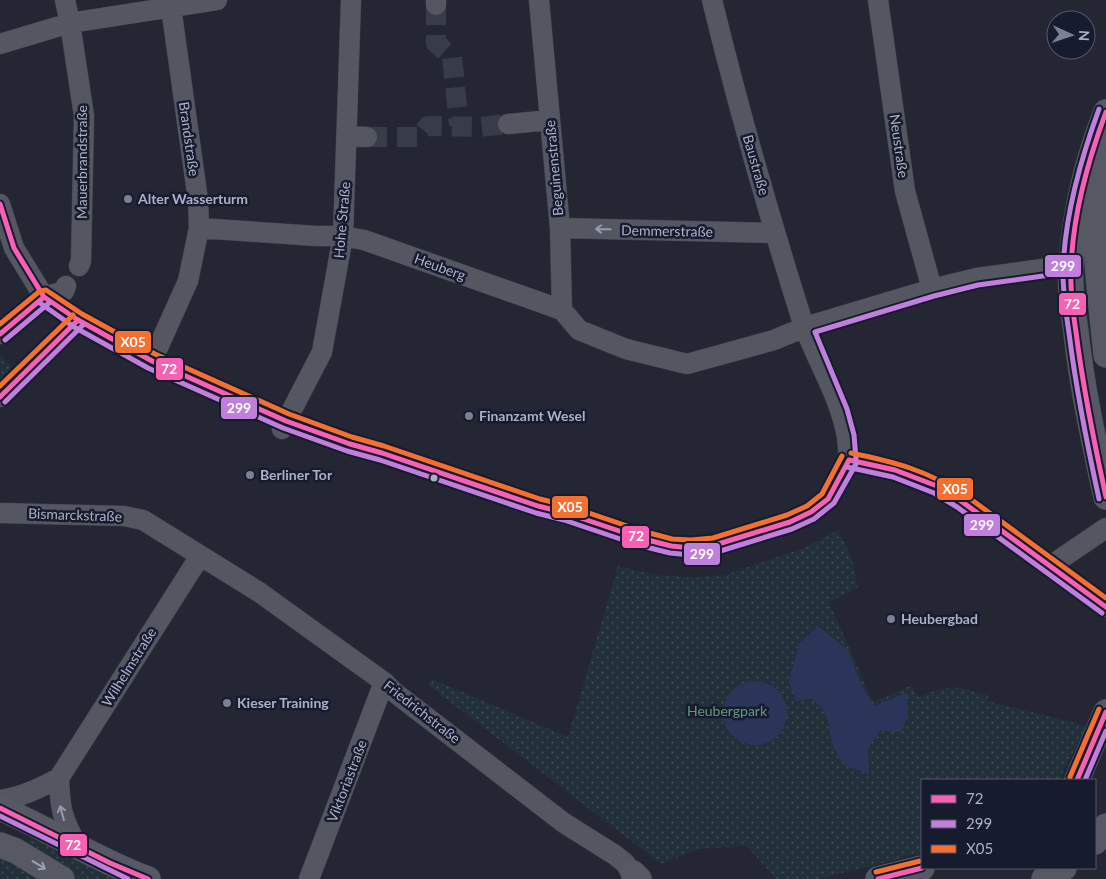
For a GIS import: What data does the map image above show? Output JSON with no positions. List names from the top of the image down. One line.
{"streets":{"street":["Brandstraße","Neustraße","Mauerbrandstraße","Baustraße","Beguinenstraße","Hohe Straße","Demmerstraße","Heuberg","Bismarckstraße","Wilhelmstraße","Friedrichstraße","Viktoriastraße"]},"crossings":[["Brandstraße","Heuberg"],["Baustraße","Demmerstraße"],["Beguinenstraße","Demmerstraße"],["Beguinenstraße","Heuberg"],["Hohe Straße","Heuberg"],["Bismarckstraße","Wilhelmstraße"],["Bismarckstraße","Friedrichstraße"],["Wilhelmstraße","Friedrichstraße"],["Friedrichstraße","Viktoriastraße"]],"parks":["Heubergpark"],"places":["Alter Wasserturm","Finanzamt Wesel","Berliner Tor","Heubergbad","Kieser Training"],"lines":["transit line 299","transit line 72","transit line X05"],"legend":["72","299","X05"],"north":"right"}
